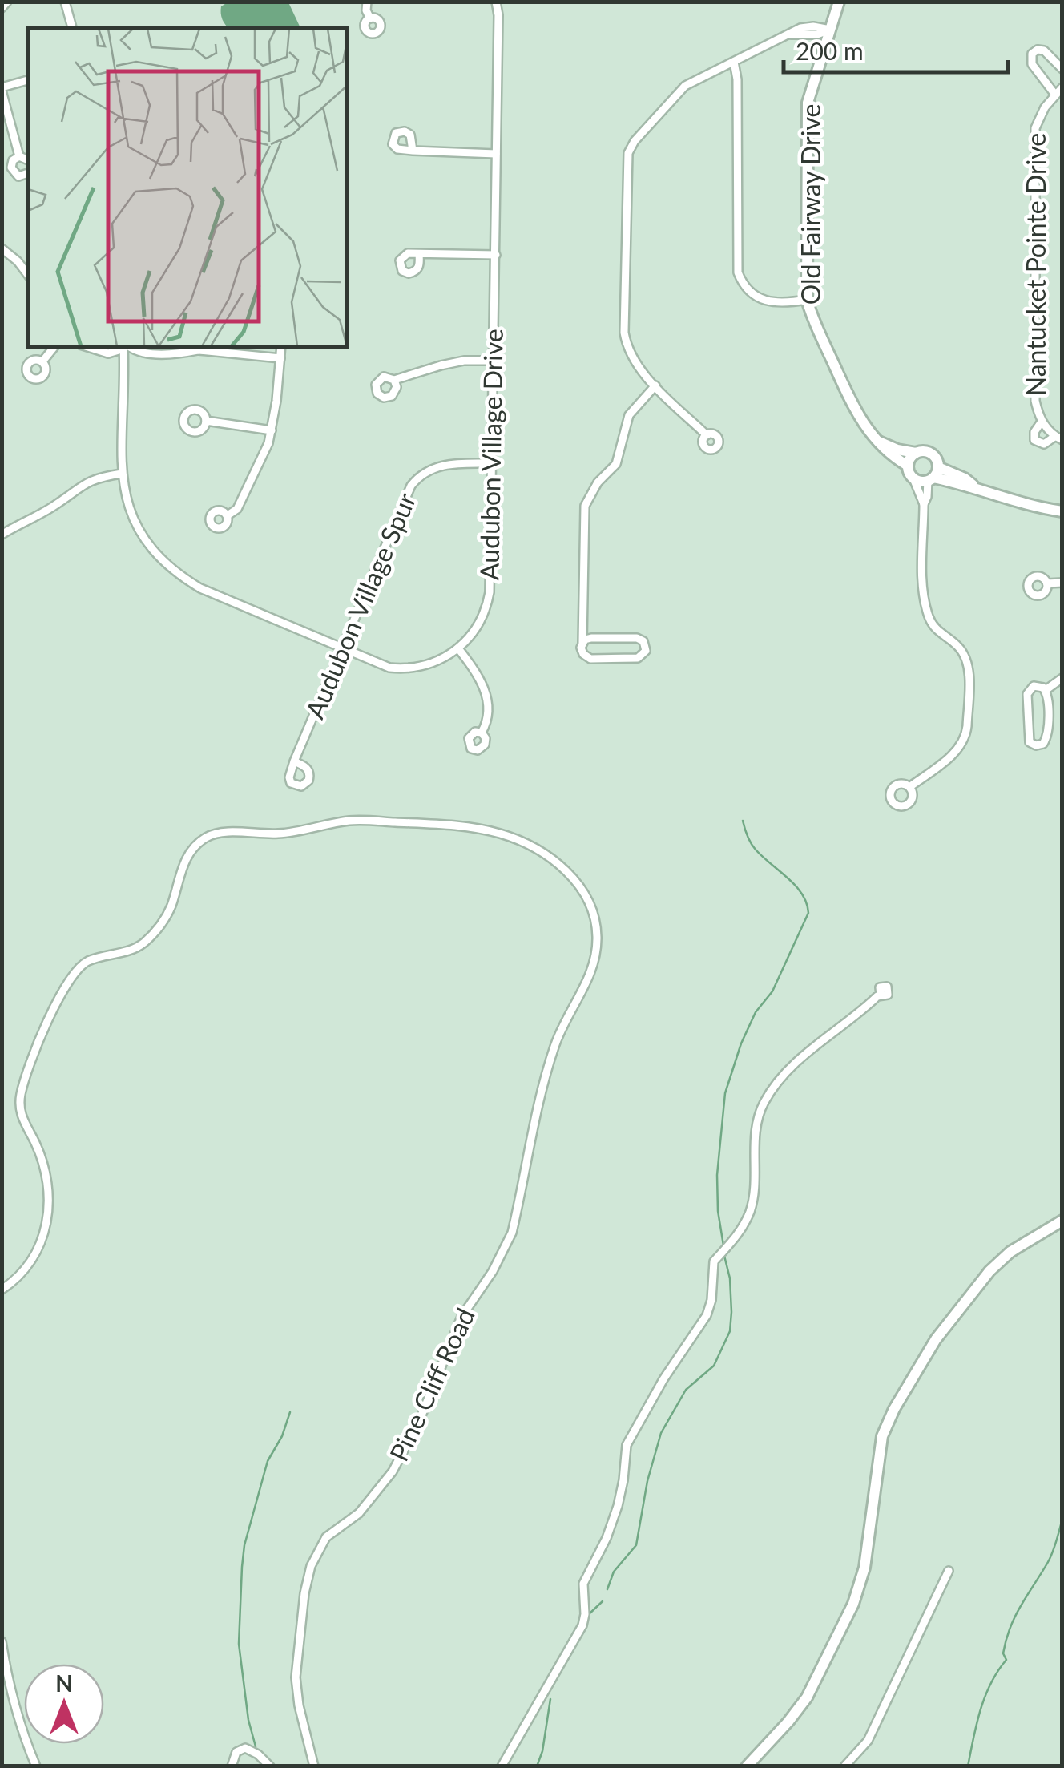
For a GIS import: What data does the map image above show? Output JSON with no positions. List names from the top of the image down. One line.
{"streets":{"street":["Old Fairway Drive","Nantucket Pointe Drive","Audubon Village Drive","Audubon Village Spur","Pine Cliff Road"]},"crossings":[["Audubon Village Drive","Audubon Village Spur"]],"scale_bar":"200 m","north":"top"}
